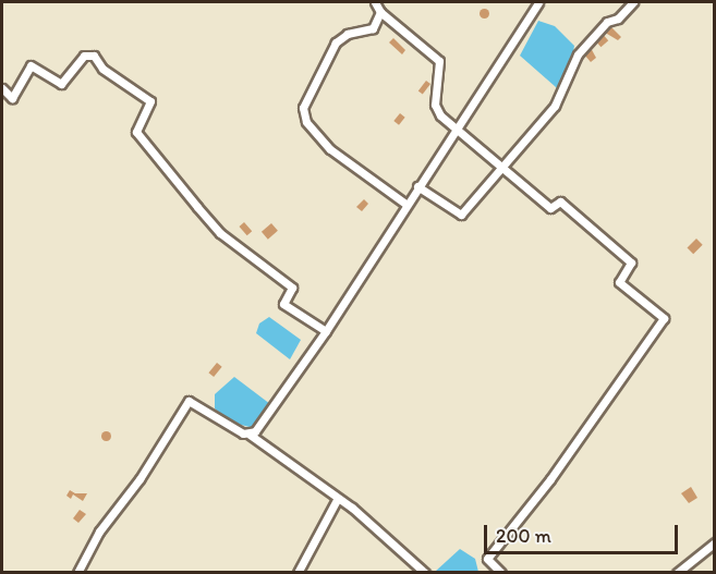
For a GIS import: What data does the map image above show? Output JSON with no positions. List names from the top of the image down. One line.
{"scale_bar":"200 m"}
